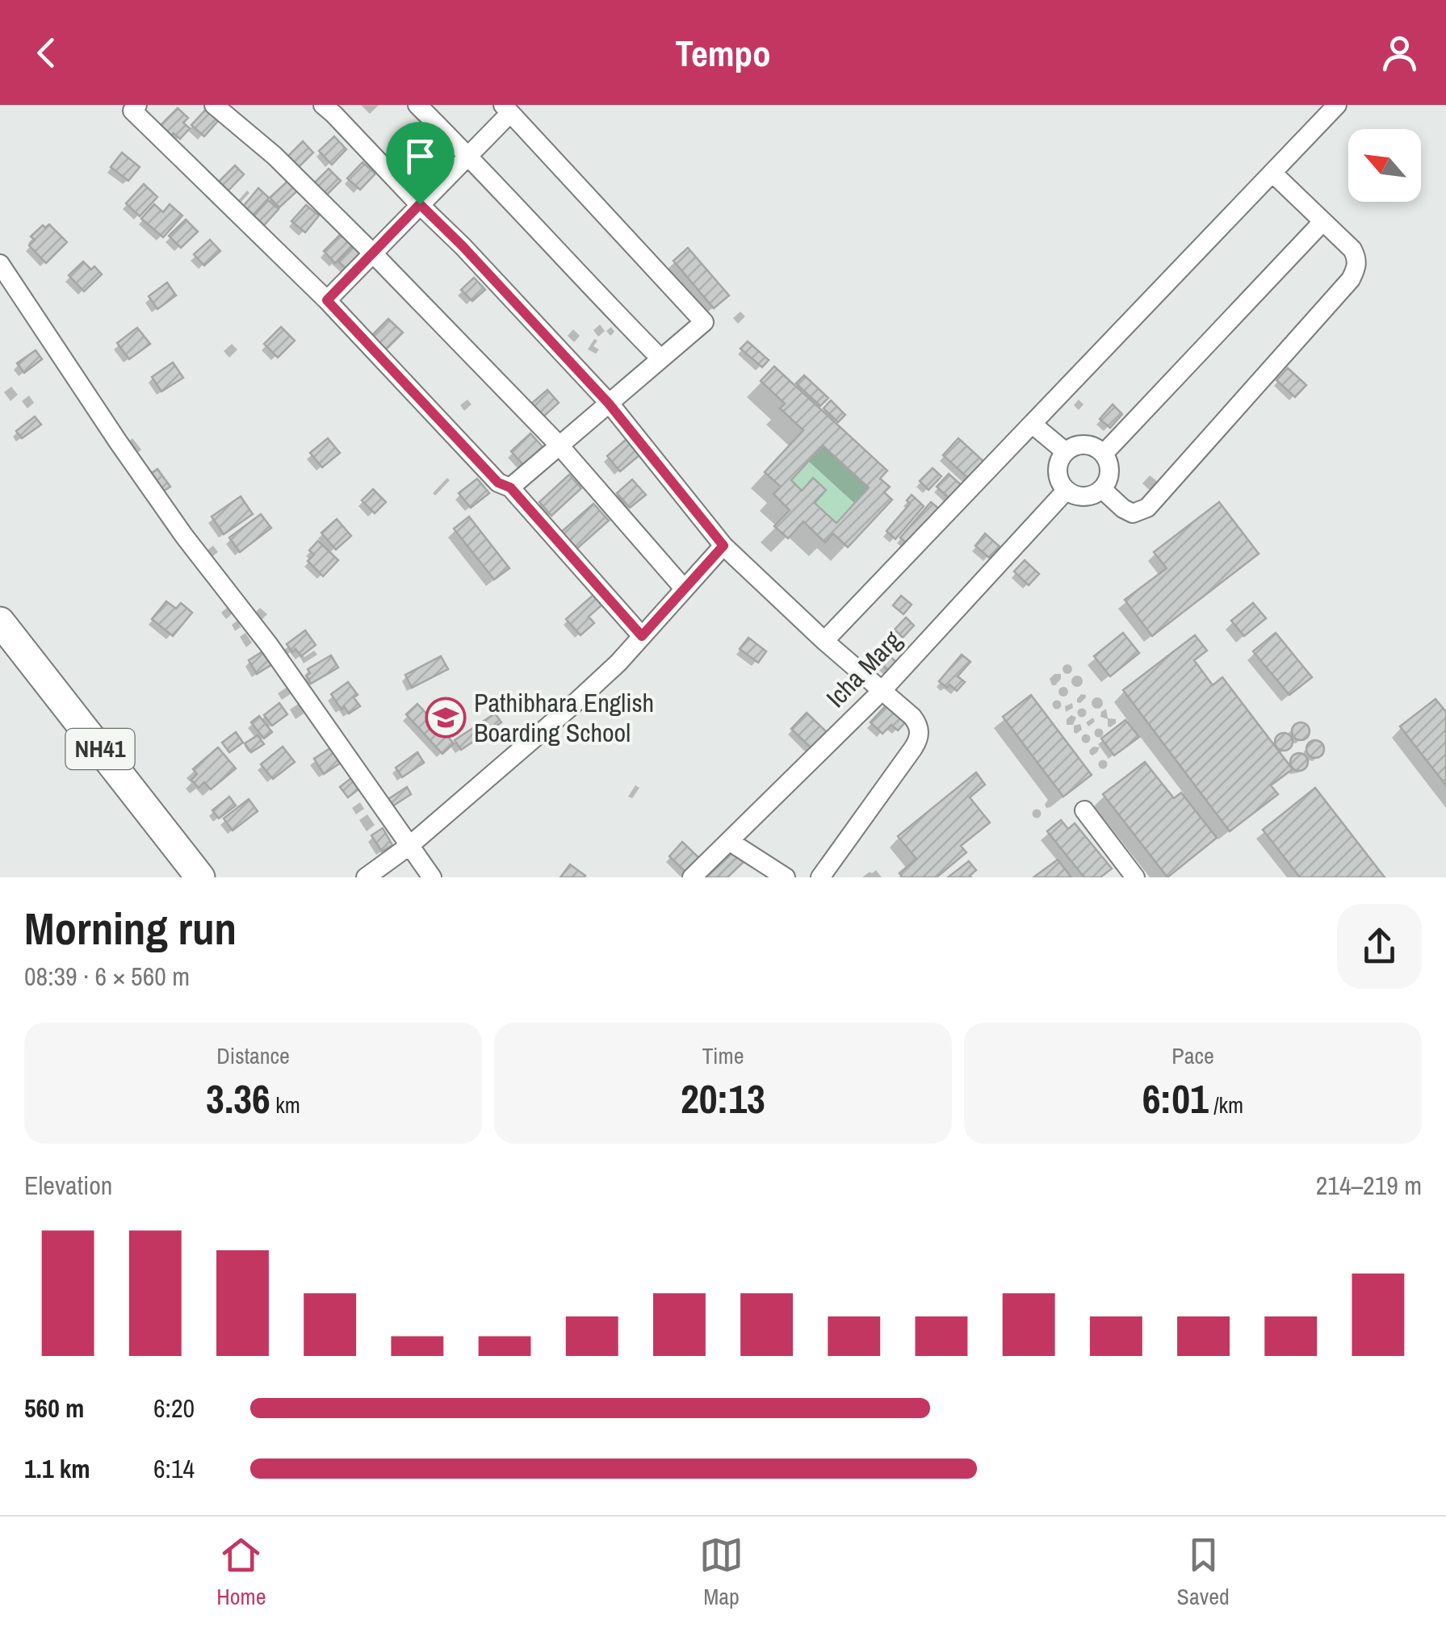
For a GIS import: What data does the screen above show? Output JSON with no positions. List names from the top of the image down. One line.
{"streets":{"highway":["NH41"],"street":["Icha Marg"]},"places":{"school or university":["Pathibhara English Boarding School"]},"north":"top left","page":{"header":"Tempo","heading":["Morning run","08:39 · 6 × 560 m"],"stats":[["Distance","3.36 km"],["Time","20:13"],["Pace","6:01 /km"]],"chart":["Elevation","214–219 m"],"list":[{"name":"560 m","note":"6:20"},{"name":"1.1 km","note":"6:14"}],"tabs":["Home","Map","Saved"]}}
